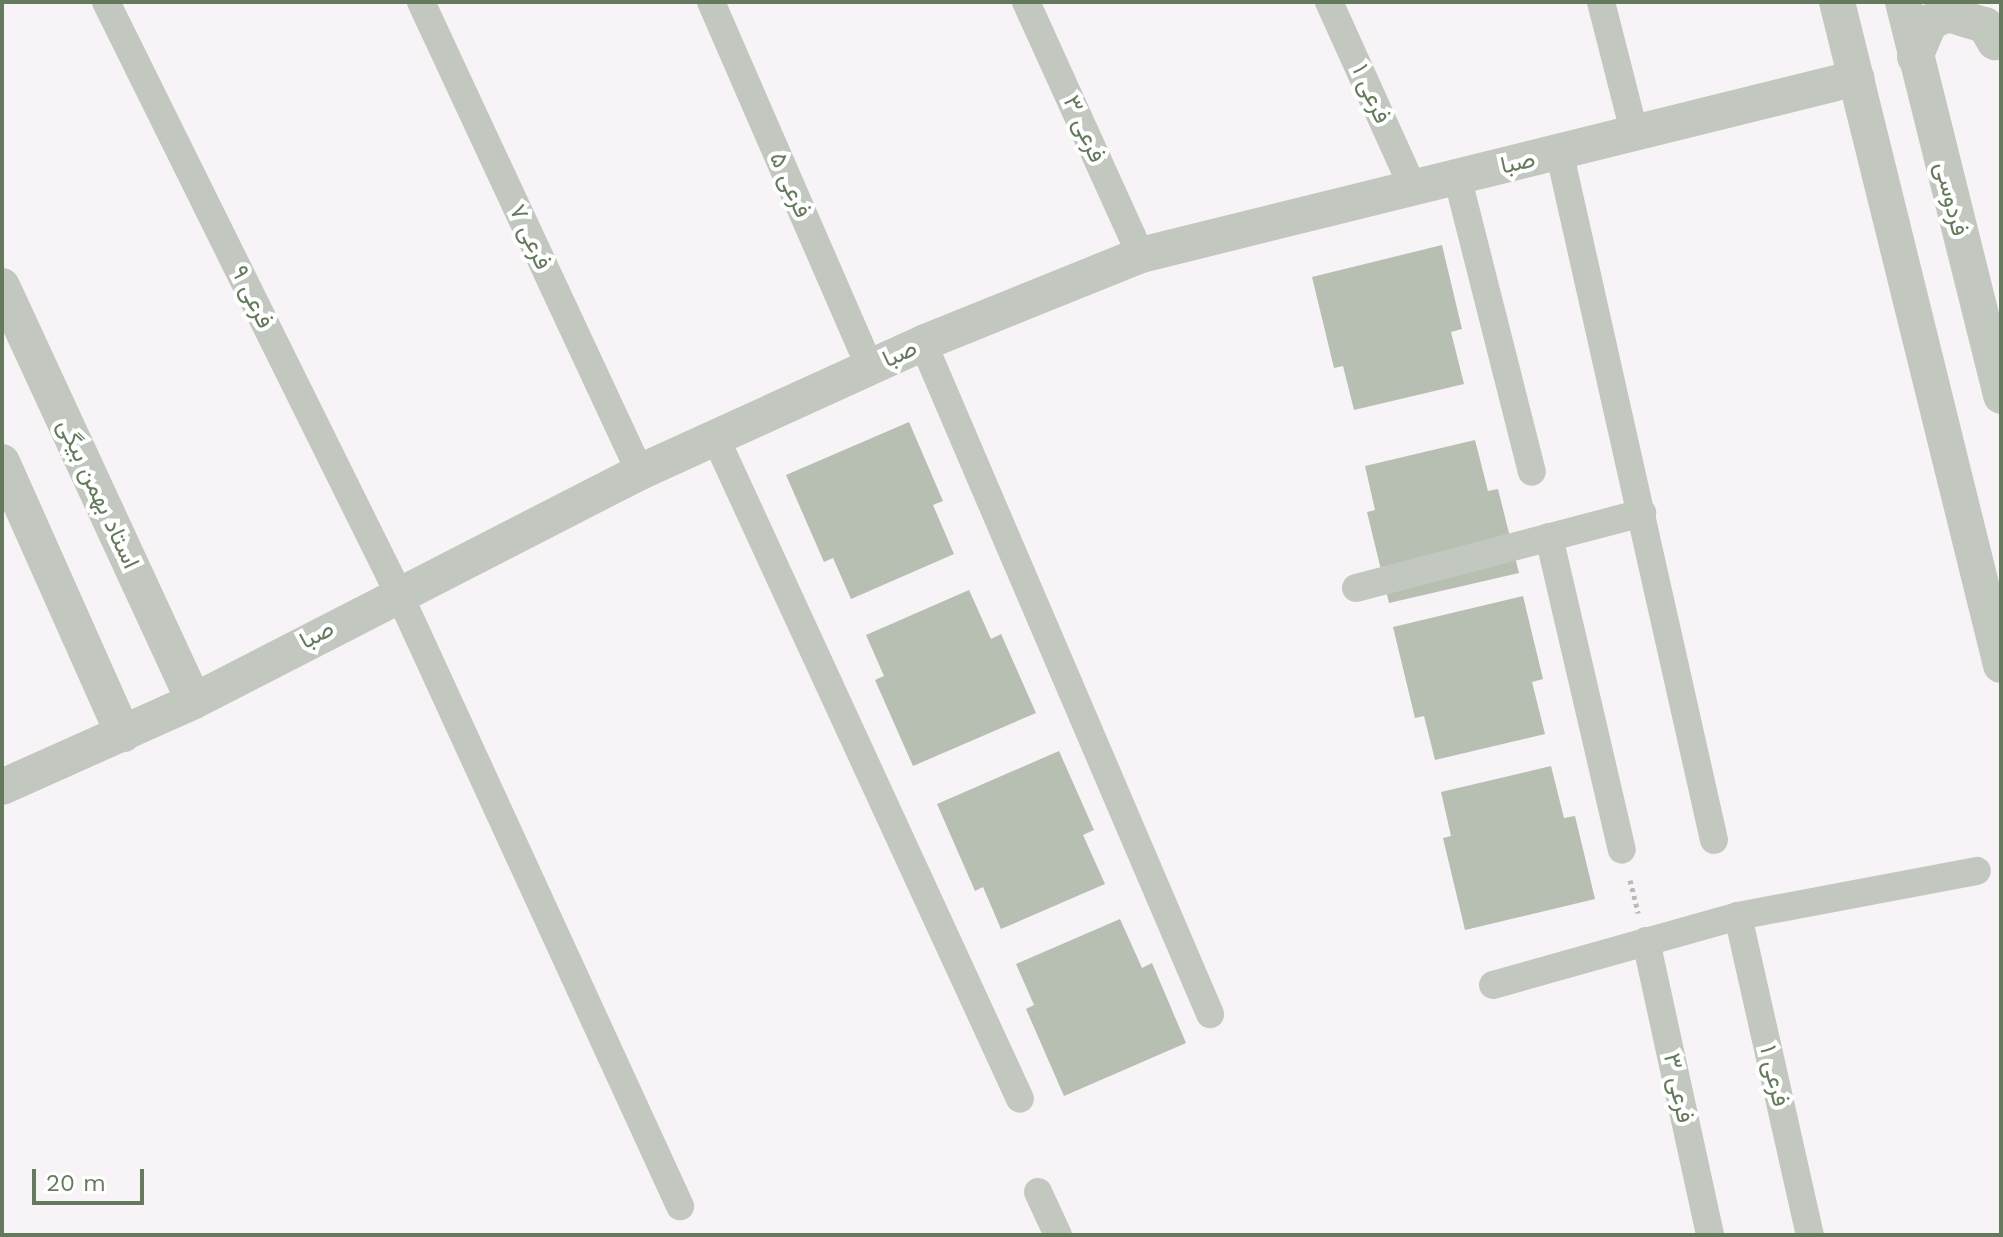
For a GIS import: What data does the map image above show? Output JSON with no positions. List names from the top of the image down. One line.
{"streets":{"street":["فرعی ۱","فرعی ۳","صبا","فرعی ۵","فردوسی","فرعی ۷","فرعی ۹","استاد بهمن بیگی"]},"crossings":[["فرعی ۱","صبا"],["فرعی ۳","صبا"],["صبا","فرعی ۵"],["صبا","فرعی ۷"],["صبا","فرعی ۹"],["صبا","استاد بهمن بیگی"]],"scale_bar":"20 m"}
